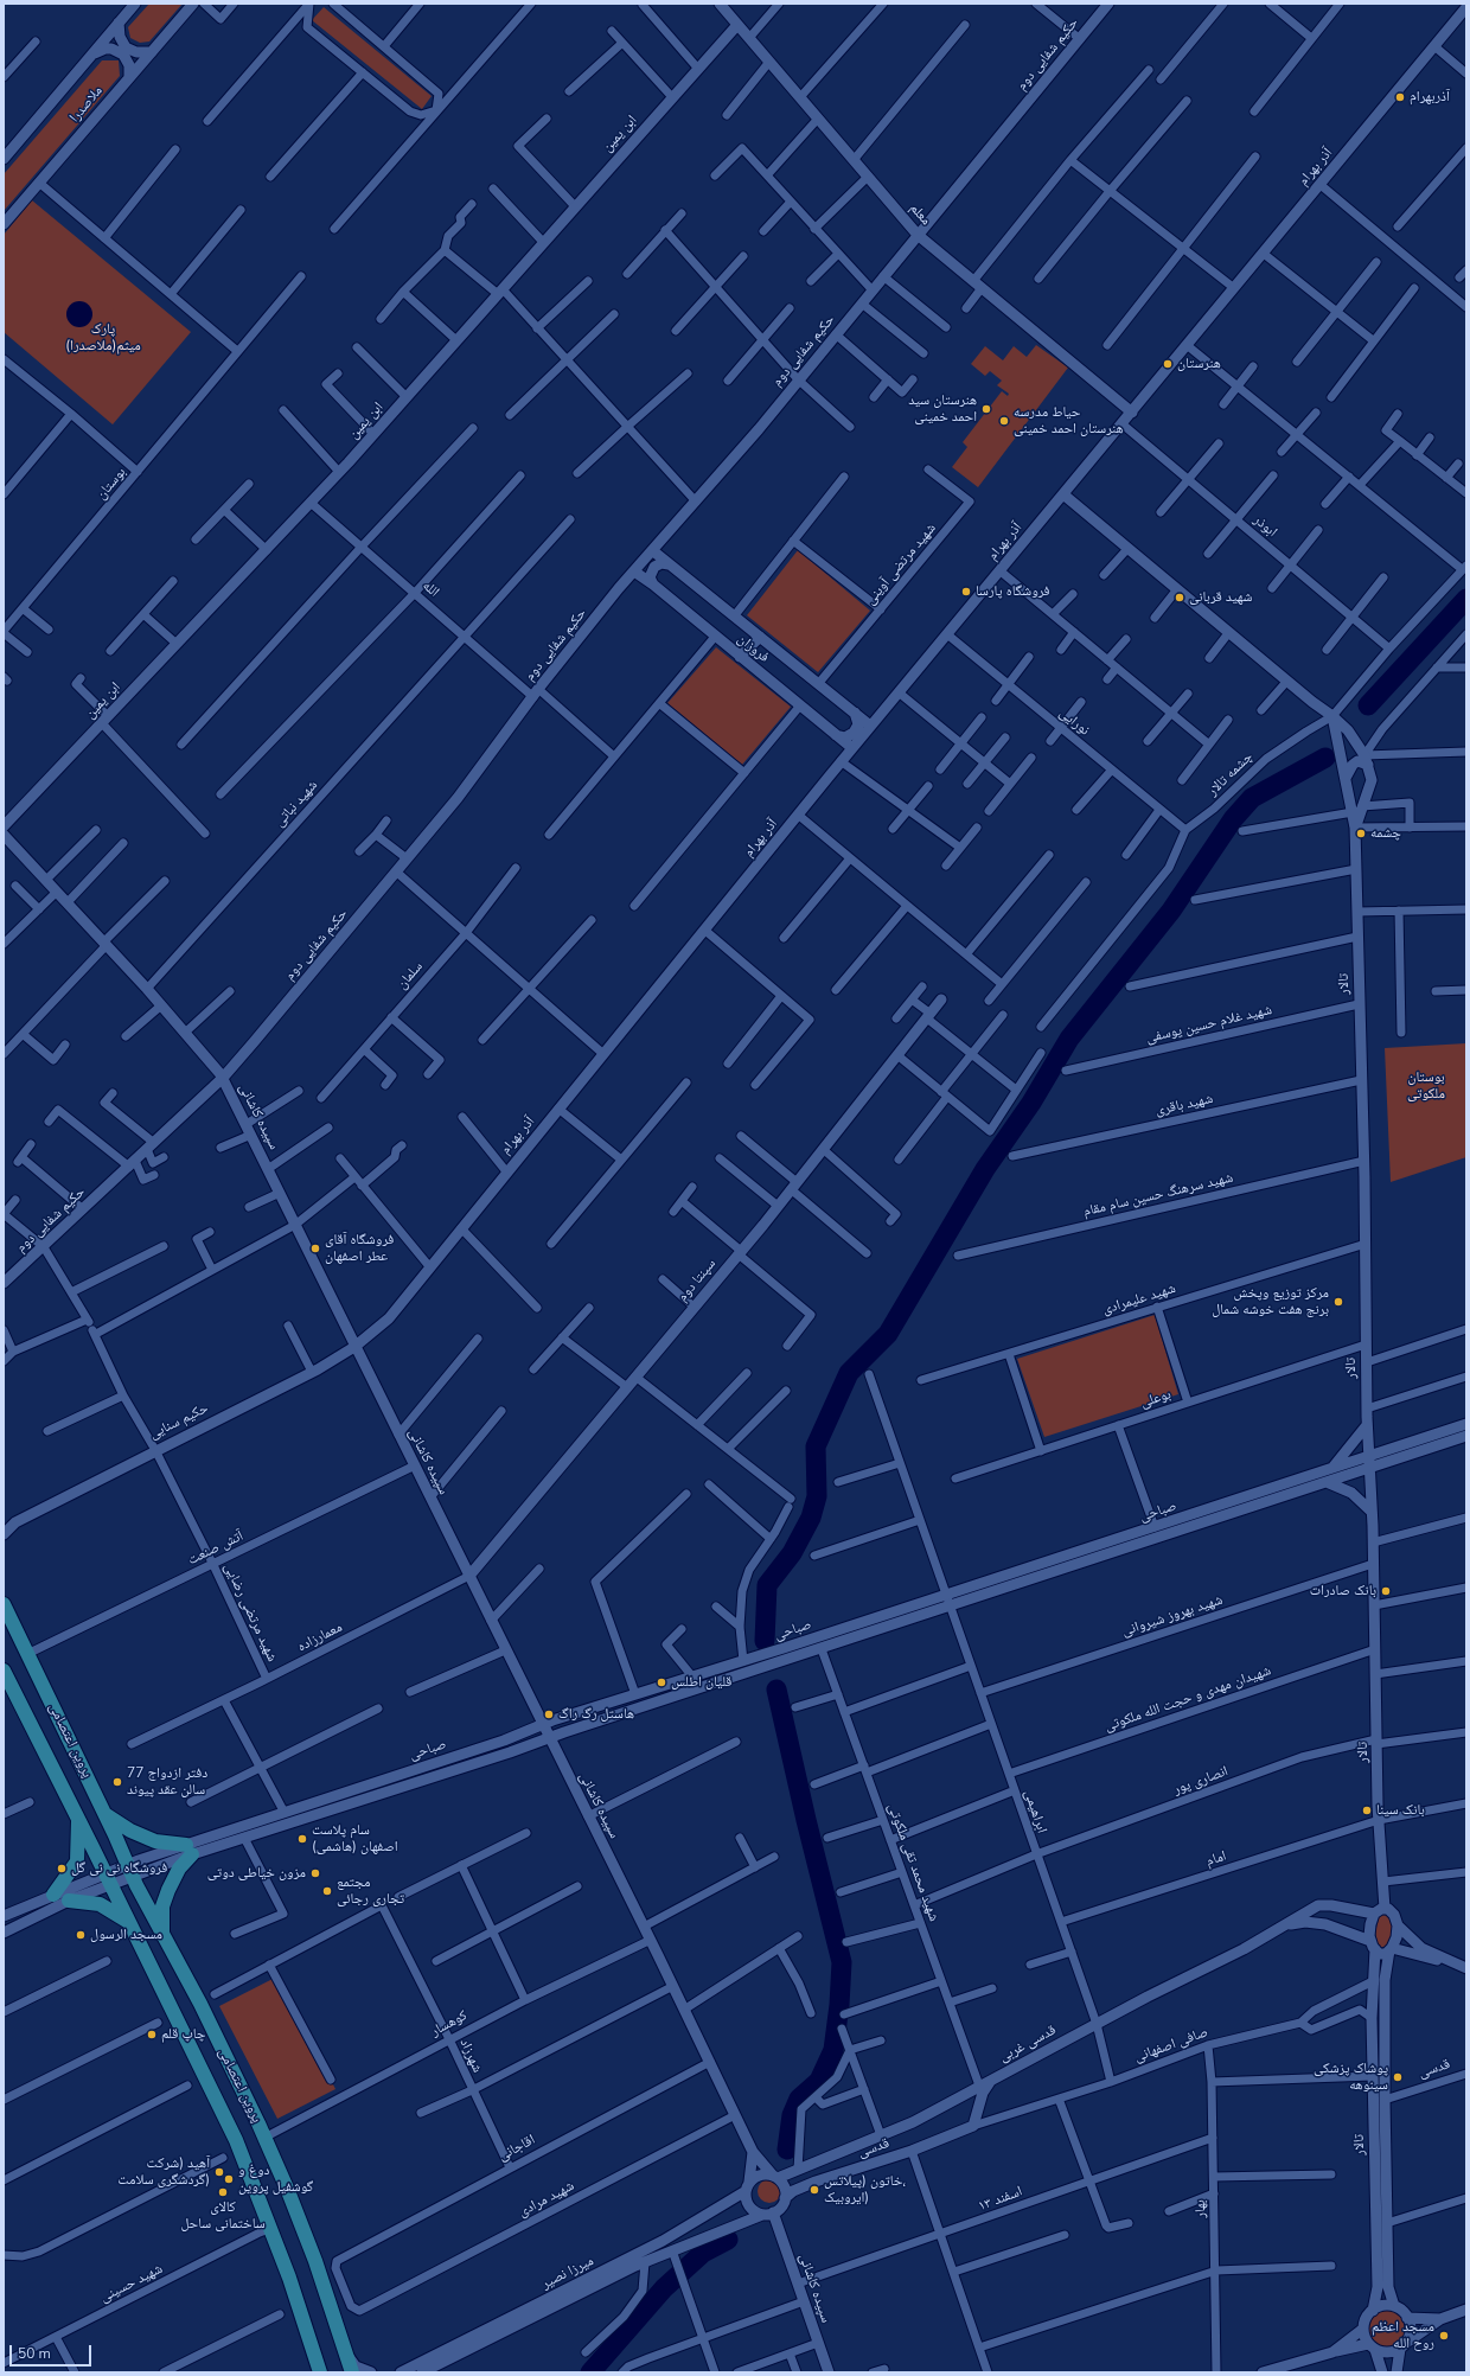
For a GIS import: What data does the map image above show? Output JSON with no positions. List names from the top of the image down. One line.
{"streets":{"main road":["پروین اعتصامی"],"street":["حکیم شفایی دوم","ملاصدرا","ابن یمین","آذر بهرام","معلم","بوستان","ابوذر","شهید مرتضی آوینی","الله","فروزان","نورایی","چشمه تالار","شهید نباتی","سلمان","تالار","شهید غلام حسین یوسفی","شهید باقری","سپیده کاشانی","شهید سرهنگ حسین سام مقام","سپنتا دوم","شهید علیمرادی","بوعلی","حکیم سنایی","صباحی","آتش صنعت","شهید مرتضی رضایی","شهید بهروز شیروانی","معمارزاده","شهیدان مهدی و حجت الله ملکوتی","انصاری پور","ابراهیمی","امام","شهید محمد تقی ملکوتی","کوهسار","قدسی غربی","صافی اصفهانی","شهرزاد","قدسی","اقاجانی","شهید مرادی","اسفند ۱۳","بهار","میرزا نصیر","شهید حسینی"]},"crossings":[["حکیم شفایی دوم","معلم"],["حکیم شفایی دوم","الله"],["حکیم شفایی دوم","فروزان"],["حکیم شفایی دوم","سپیده کاشانی"],["حکیم شفایی دوم","شهید مرتضی رضایی"],["ابن یمین","معلم"],["ابن یمین","الله"],["آذر بهرام","معلم"],["آذر بهرام","ابوذر"],["آذر بهرام","فروزان"],["آذر بهرام","نورایی"],["آذر بهرام","سپیده کاشانی"],["آذر بهرام","حکیم سنایی"],["ابوذر","چشمه تالار"],["شهید مرتضی آوینی","فروزان"],["الله","شهید نباتی"],["نورایی","چشمه تالار"],["شهید نباتی","سپیده کاشانی"],["تالار","شهید غلام حسین یوسفی"],["تالار","شهید باقری"],["تالار","شهید سرهنگ حسین سام مقام"],["تالار","شهید علیمرادی"],["تالار","بوعلی"],["تالار","صباحی"],["تالار","شهید بهروز شیروانی"],["تالار","شهیدان مهدی و حجت الله ملکوتی"],["تالار","انصاری پور"],["تالار","امام"],["تالار","قدسی غربی"],["تالار","صافی اصفهانی"],["تالار","قدسی"],["سپیده کاشانی","سپنتا دوم"],["سپیده کاشانی","حکیم سنایی"],["سپیده کاشانی","صباحی"],["سپیده کاشانی","آتش صنعت"],["سپیده کاشانی","معمارزاده"],["سپیده کاشانی","کوهسار"],["سپیده کاشانی","قدسی غربی"],["سپیده کاشانی","قدسی"],["سپیده کاشانی","اقاجانی"],["سپیده کاشانی","شهید مرادی"],["سپیده کاشانی","اسفند ۱۳"],["سپیده کاشانی","میرزا نصیر"],["سپنتا دوم","معمارزاده"],["حکیم سنایی","شهید مرتضی رضایی"],["صباحی","پروین اعتصامی"],["صباحی","ابراهیمی"],["صباحی","شهید محمد تقی ملکوتی"],["آتش صنعت","شهید مرتضی رضایی"],["آتش صنعت","پروین اعتصامی"],["شهید مرتضی رضایی","معمارزاده"],["شهید بهروز شیروانی","ابراهیمی"],["شهیدان مهدی و حجت الله ملکوتی","ابراهیمی"],["پروین اعتصامی","کوهسار"],["پروین اعتصامی","شهید حسینی"],["انصاری پور","ابراهیمی"],["انصاری پور","شهید محمد تقی ملکوتی"],["ابراهیمی","امام"],["ابراهیمی","قدسی غربی"],["ابراهیمی","صافی اصفهانی"],["شهید محمد تقی ملکوتی","قدسی غربی"],["کوهسار","شهرزاد"],["قدسی غربی","قدسی"],["قدسی غربی","میرزا نصیر"],["صافی اصفهانی","قدسی"],["صافی اصفهانی","بهار"],["شهرزاد","اقاجانی"],["قدسی","میرزا نصیر"],["اقاجانی","شهید مرادی"],["اسفند ۱۳","بهار"]],"parks":["پارک میثم(ملاصدرا)","بوستان ملکوتی"],"places":["آذربهرام","هنرستان","هنرستان سید احمد خمینی","حیاط مدرسه هنرستان احمد خمینی","فروشگاه پارسا","شهید قربانی","چشمه","فروشگاه آقای عطر اصفهان","مرکز توزیع وپخش برنج هفت خوشه شمال","بانک صادرات","قلیان اطلس","هاستل رگ راگ","دفتر ازدواج 77 سالن عقد پیوند","بانک سینا","سام پلاست اصفهان (هاشمی)","فروشگاه نی نی گل","مزون خیاطی دوتی","مجتمع تجاری رجائی","مسجد الرسول","چاپ قلم","پوشاک پزشکی سینوهه","آهید (شرکت گردشگری سلامت)","دوغ و گوشفیل پروین","خاتون (پیلاتس، ایروبیک)","کالای ساختمانی ساحل","مسجد اعظم روح الله"],"scale_bar":"50 m"}
